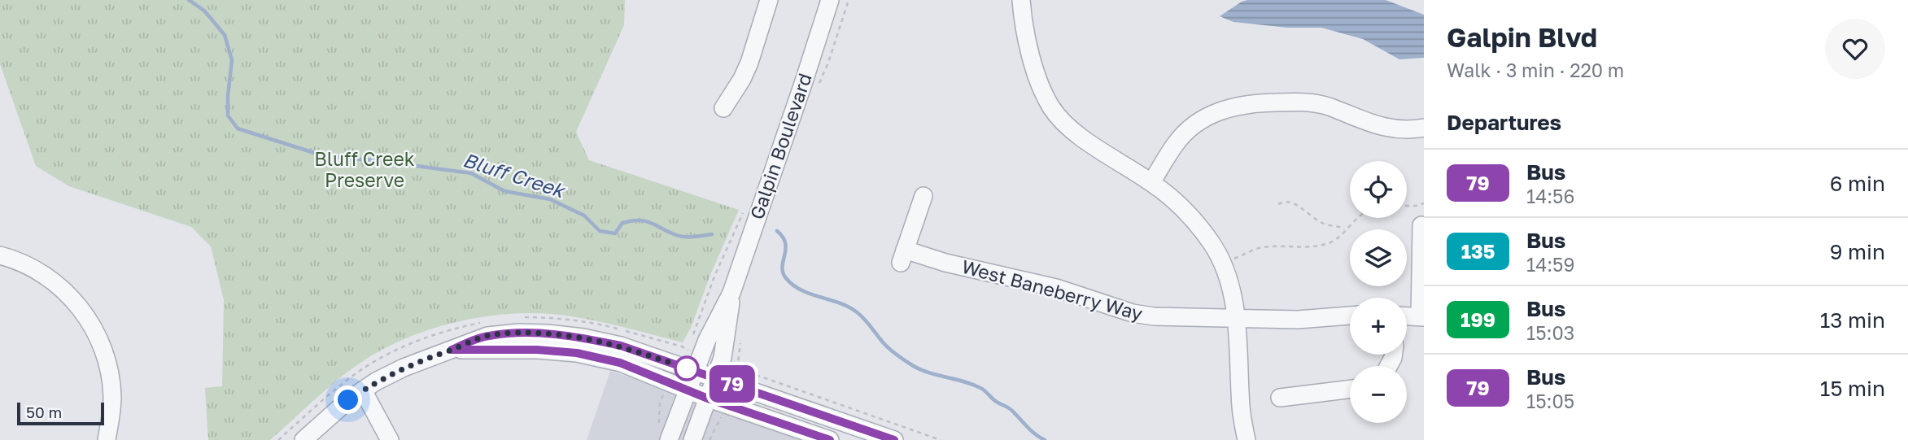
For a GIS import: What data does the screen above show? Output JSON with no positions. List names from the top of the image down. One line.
{"streets":{"street":["Galpin Boulevard","West Baneberry Way"]},"water":["Bluff Creek"],"parks":["Bluff Creek Preserve"],"lines":["bus line 79"],"scale_bar":"50 m","page":{"on_map":"79","heading":[["Galpin Blvd","Walk · 3 min · 220 m"],"Departures"],"list":[{"mark":"79","name":"Bus","note":"14:56","value":"6 min"},{"mark":"135","name":"Bus","note":"14:59","value":"9 min"},{"mark":"199","name":"Bus","note":"15:03","value":"13 min"},{"mark":"79","name":"Bus","note":"15:05","value":"15 min"}],"map_buttons":["+","−"],"scale":"50 m"}}
